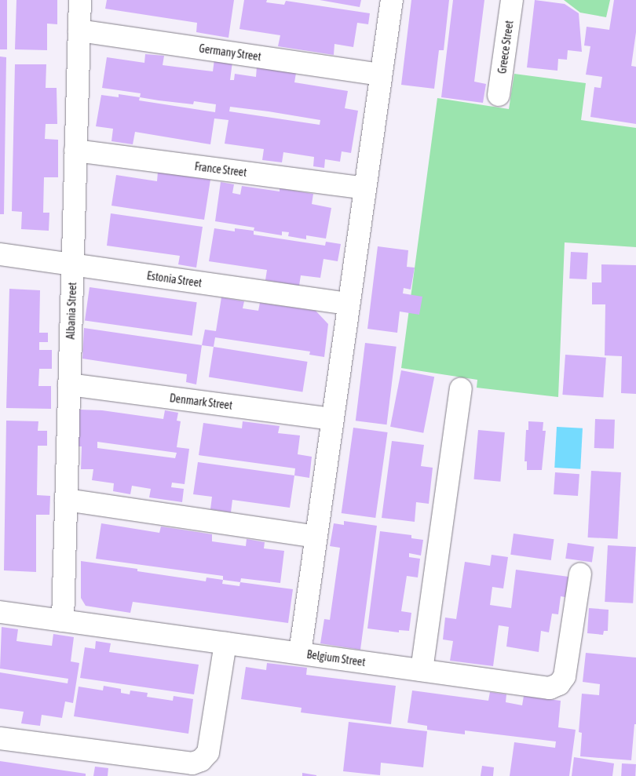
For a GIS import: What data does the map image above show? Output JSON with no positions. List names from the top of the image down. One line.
{"streets":{"street":["Greece Street","Germany Street","France Street","Estonia Street","Albania Street","Denmark Street","Belgium Street"]},"crossings":[["Germany Street","Albania Street"],["France Street","Albania Street"],["Estonia Street","Albania Street"],["Albania Street","Denmark Street"],["Albania Street","Belgium Street"]]}
